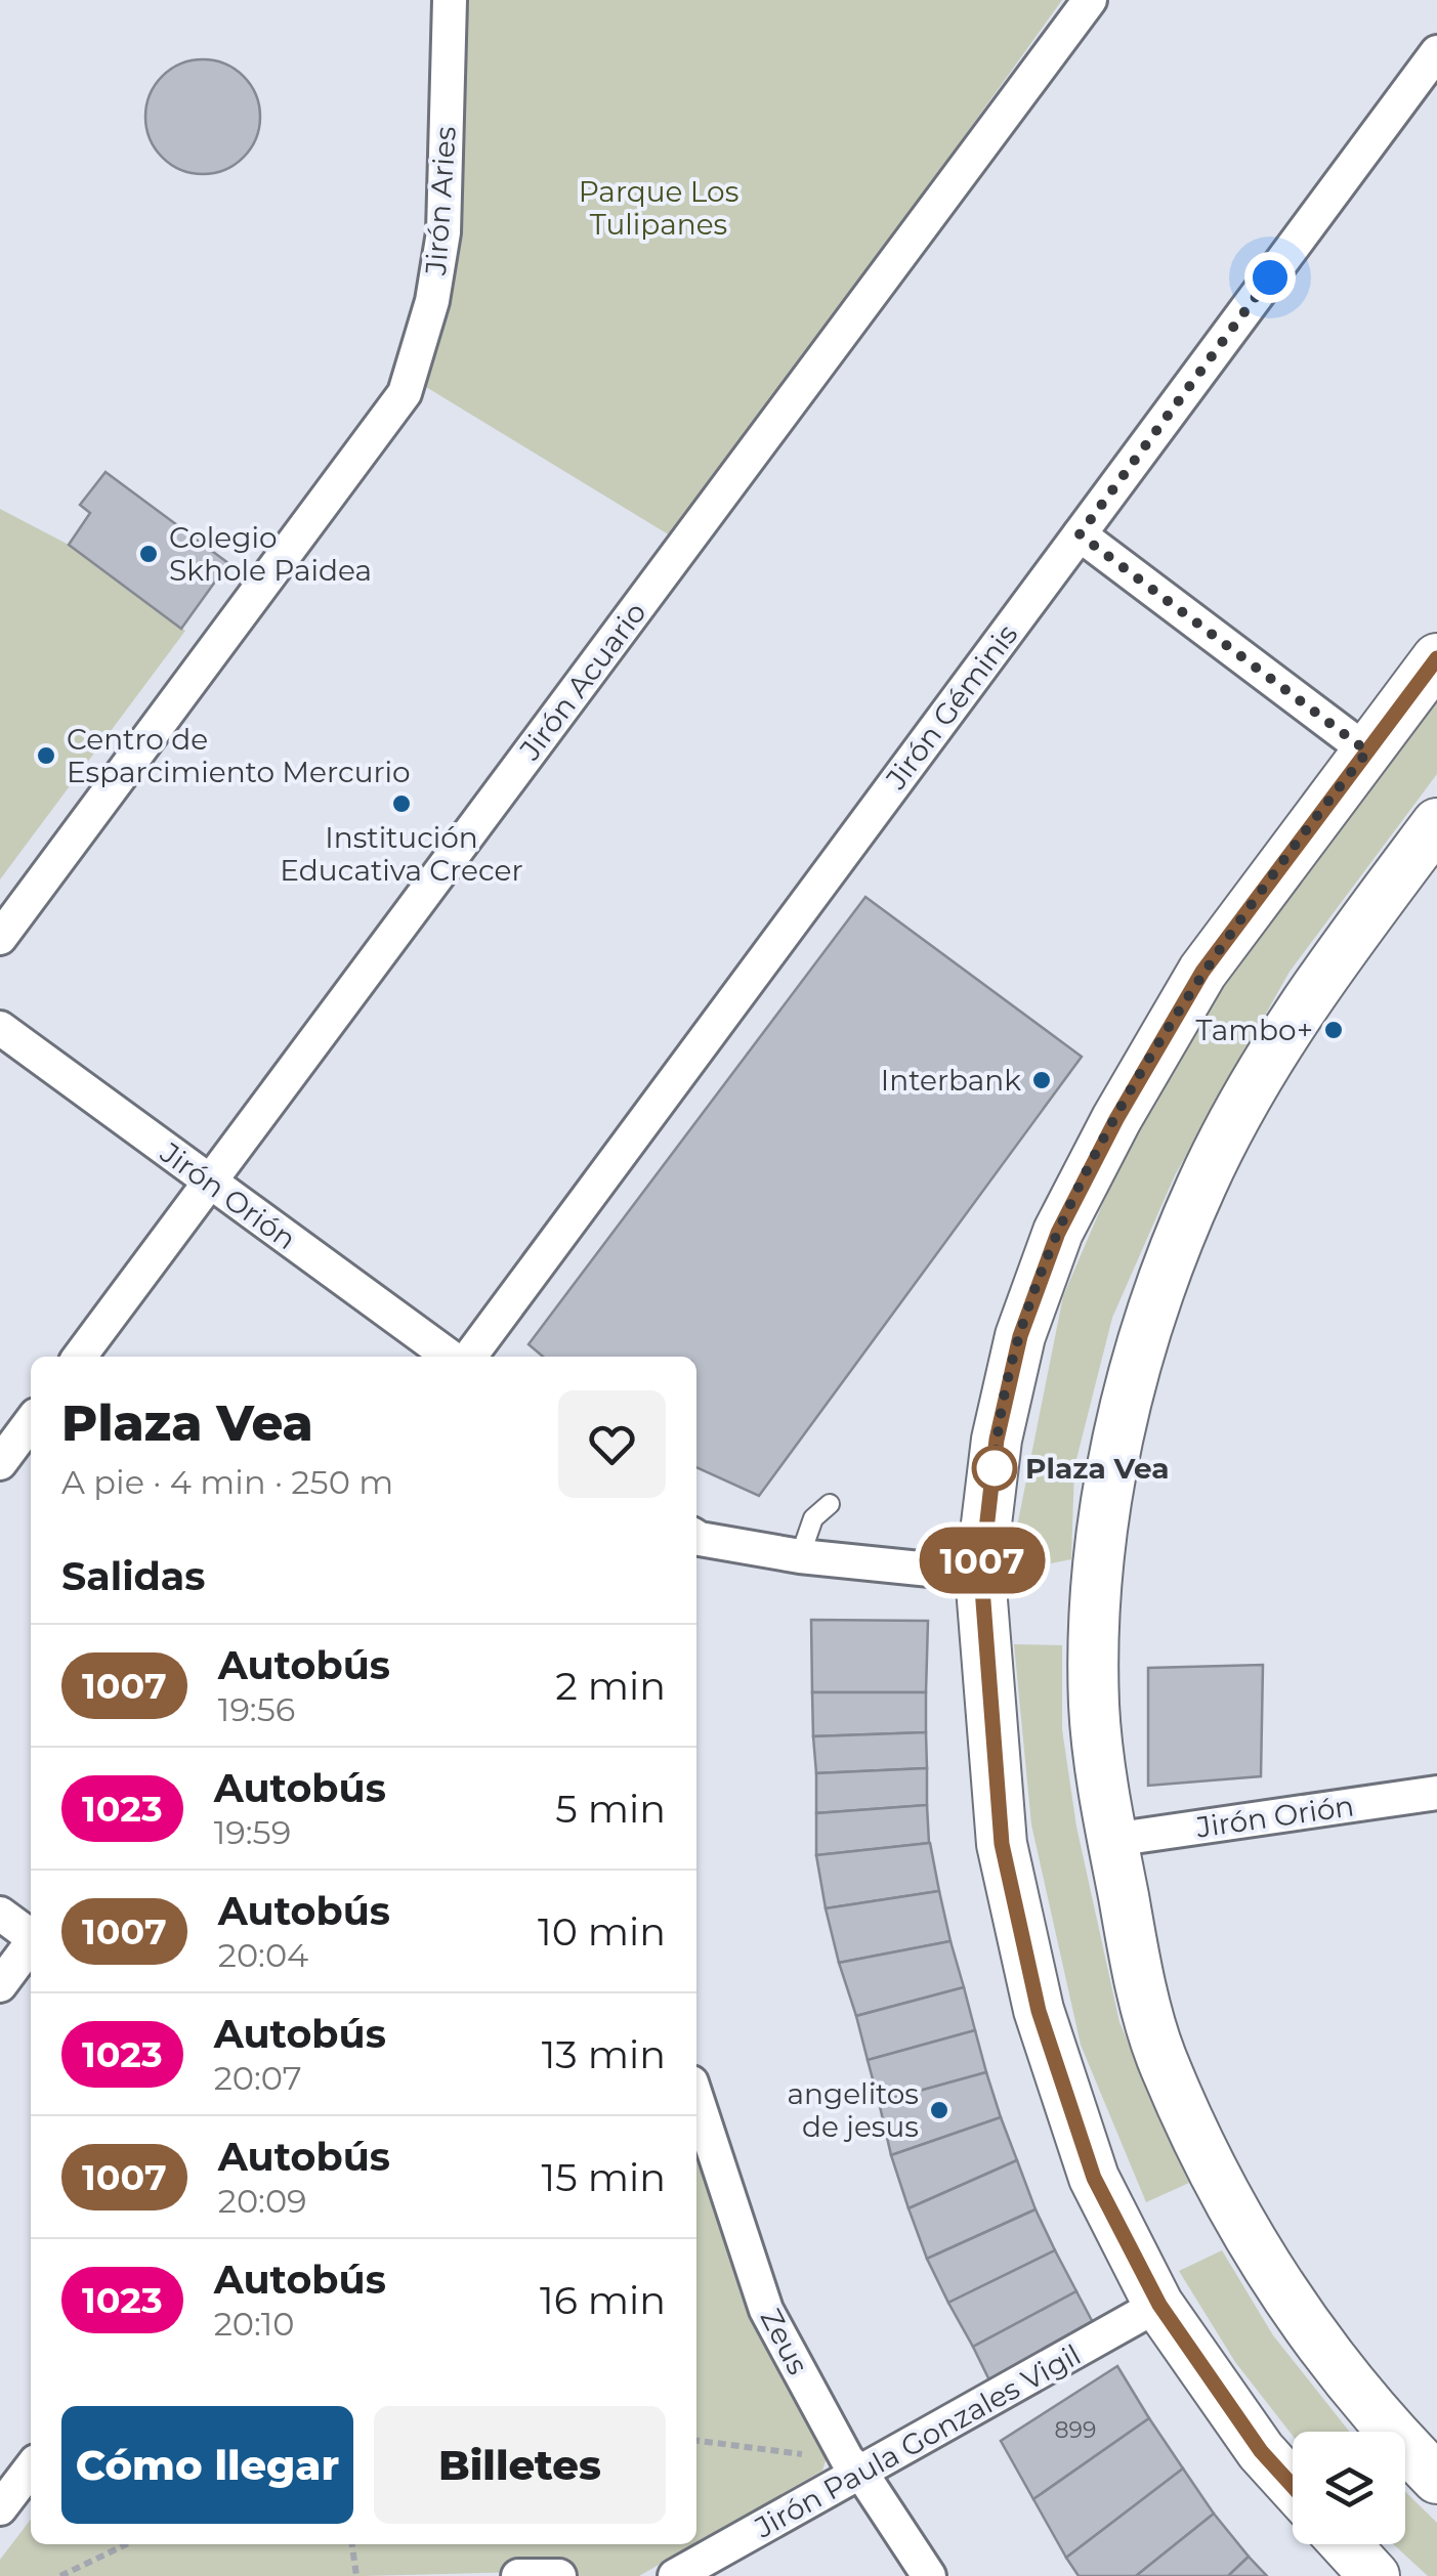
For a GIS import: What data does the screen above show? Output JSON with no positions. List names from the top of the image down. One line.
{"streets":{"street":["Jirón Aries","Jirón Acuario","Jirón Géminis","Jirón Orión","Zeus","Jirón Paula Gonzales Vigil"]},"crossings":[["Jirón Acuario","Jirón Orión"],["Zeus","Jirón Paula Gonzales Vigil"]],"parks":["Parque Los Tulipanes"],"places":["Colegio Skhole Paidea","Centro de Esparcimiento Mercurio","Institución Educativa Crecer","Tambo+","Interbank","Plaza Vea","angelitos de jesus"],"lines":["bus line 1007"],"house_numbers":["899"],"page":{"on_map":"1007","heading":[["Plaza Vea","A pie · 4 min · 250 m"],"Salidas"],"list":[{"mark":"1007","name":"Autobús","note":"19:56","value":"2 min"},{"mark":"1023","name":"Autobús","note":"19:59","value":"5 min"},{"mark":"1007","name":"Autobús","note":"20:04","value":"10 min"},{"mark":"1023","name":"Autobús","note":"20:07","value":"13 min"},{"mark":"1007","name":"Autobús","note":"20:09","value":"15 min"},{"mark":"1023","name":"Autobús","note":"20:10","value":"16 min"}],"buttons":["Cómo llegar","Billetes"]}}
